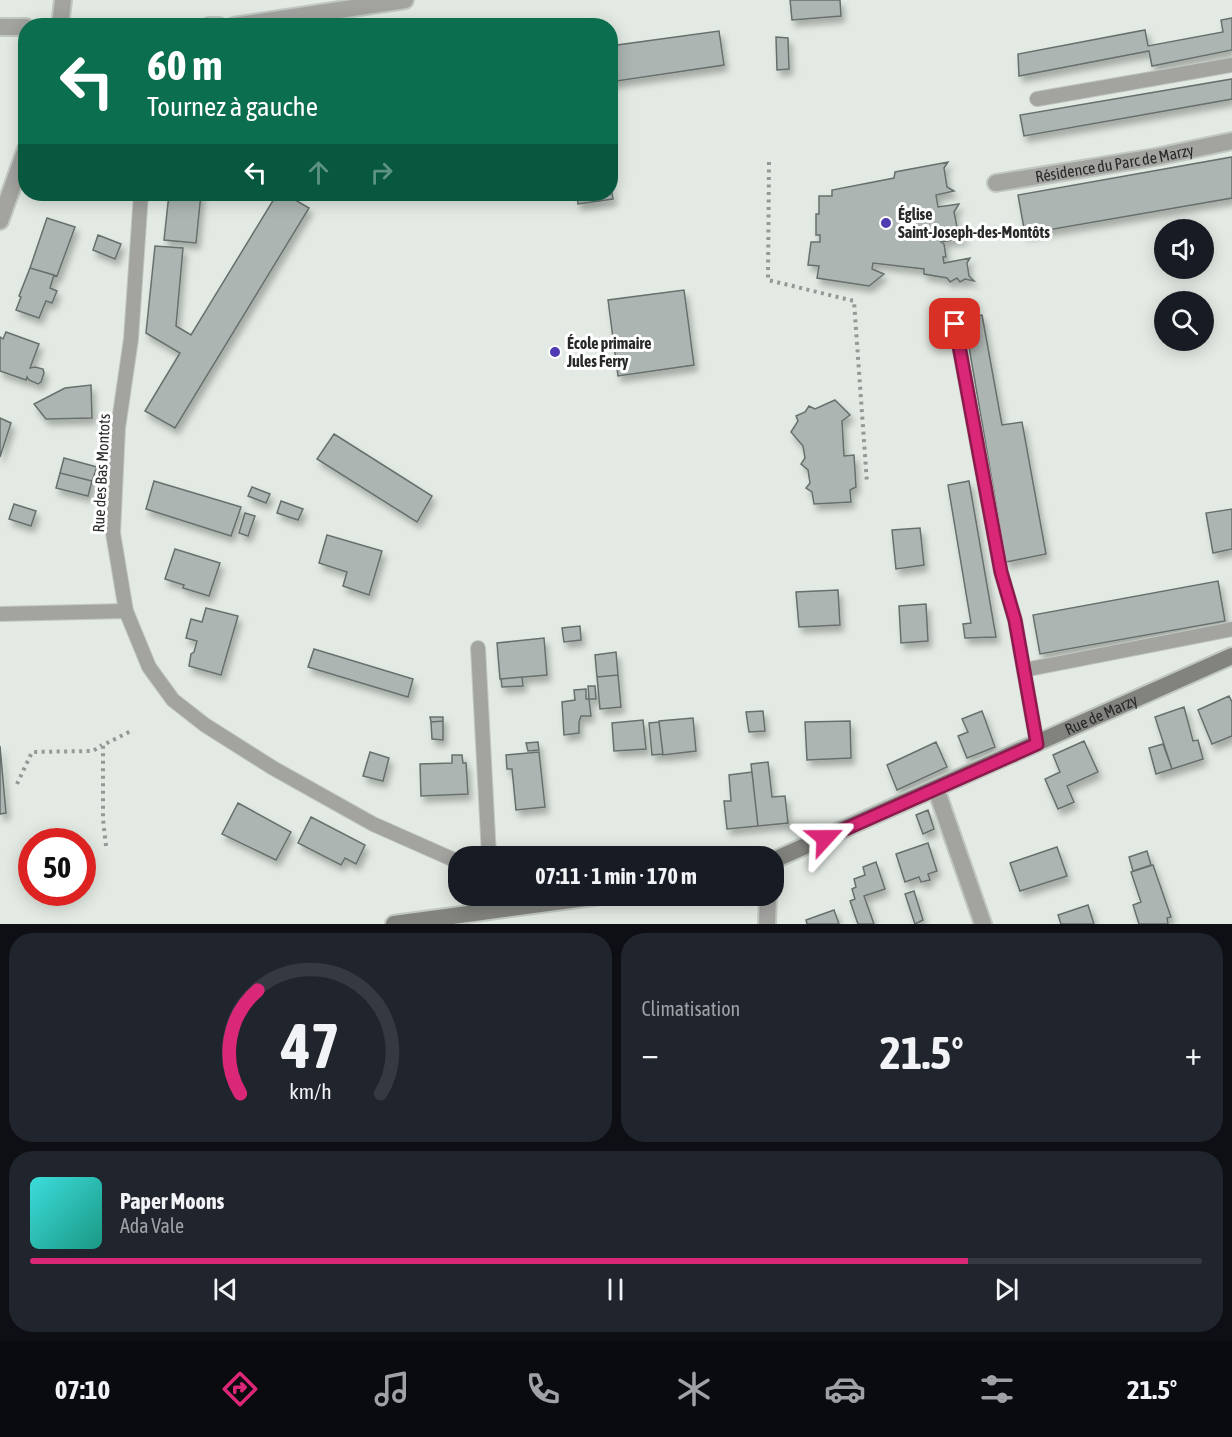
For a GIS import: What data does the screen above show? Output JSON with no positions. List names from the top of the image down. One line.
{"streets":{"main road":["Rue de Marzy"],"street":["Résidence du Parc de Marzy"],"lane":["Rue des Bas Montots"]},"places":["Église Saint-Joseph-des-Montôts","École primaire Jules Ferry"],"page":{"turn":["60 m","Tournez à gauche"],"limit":"50","trip":"07:11 · 1 min · 170 m","tile":"Climatisation","heat":["−","21.5°","+"],"song":["Paper Moons","Ada Vale"],"tabs":["07:10","21.5°"],"gauge":["47","km/h"]}}
